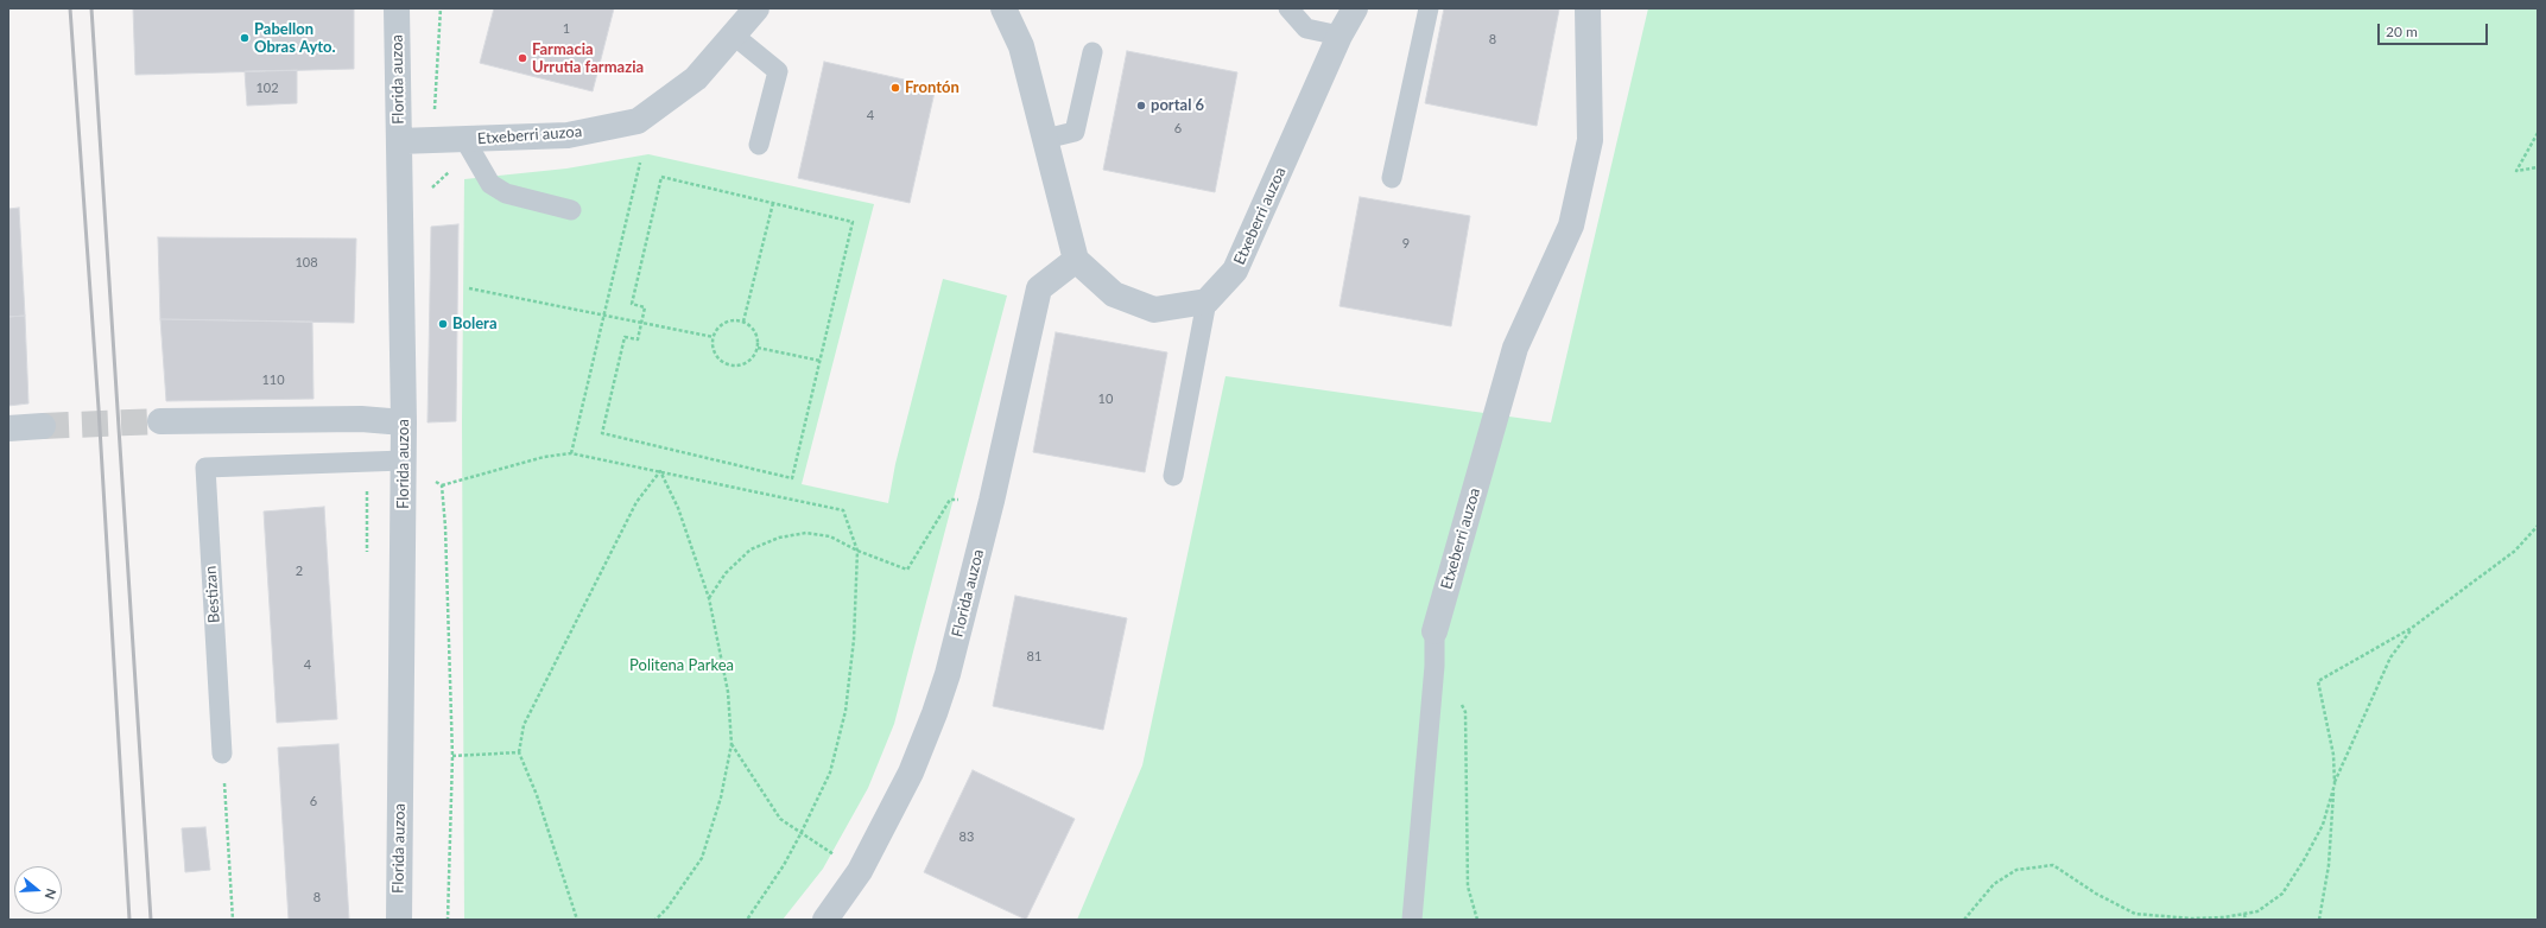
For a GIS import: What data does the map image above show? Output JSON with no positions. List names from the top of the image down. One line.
{"streets":{"street":["Florida auzoa","Etxeberri auzoa"],"lane":["Bestizan"]},"crossings":[["Florida auzoa","Etxeberri auzoa"],["Florida auzoa","Bestizan"]],"parks":["Politena Parkea"],"places":["Pabellon Obras Ayto.","Farmacia Urrutia farmazia","Frontón","portal 6","Bolera"],"house_numbers":["1","8","102","4","6","9","108","110","10","2","81","4","6","83","8"],"scale_bar":"20 m","north":"right"}
